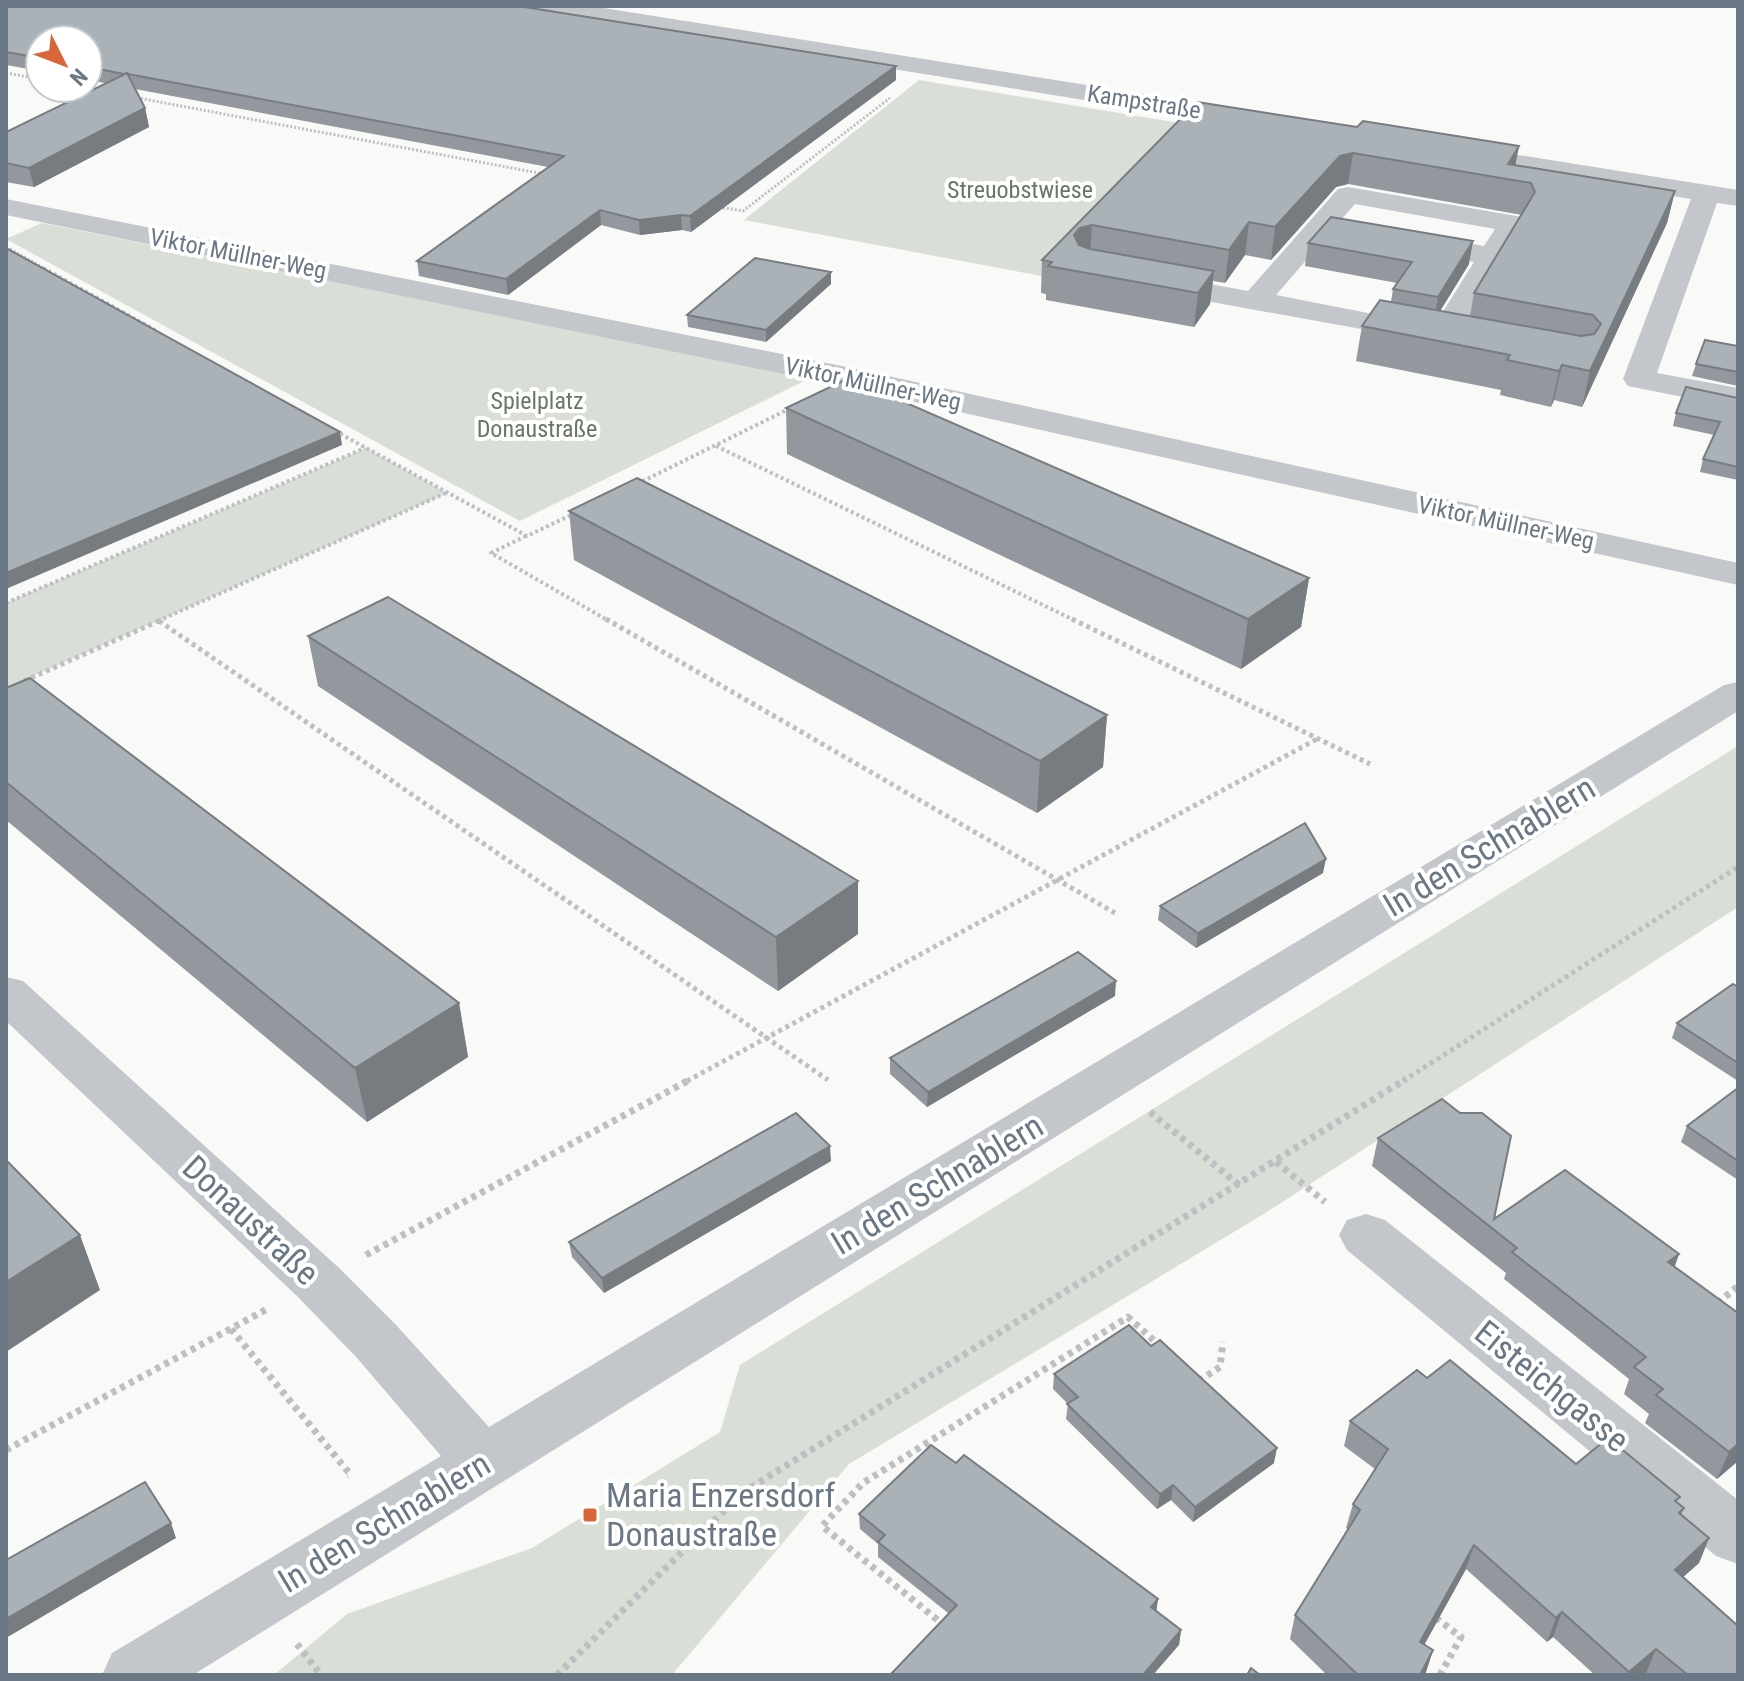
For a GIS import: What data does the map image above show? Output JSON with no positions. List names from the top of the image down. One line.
{"streets":{"street":["Kampstraße","Viktor Müllner-Weg","In den Schnablern","Donaustraße","Eisteichgasse"]},"crossings":[["In den Schnablern","Donaustraße"]],"parks":["Streuobstwiese","Spielplatz Donaustraße"],"places":{"transit":["Maria Enzersdorf Donaustraße"]},"north":"bottom right"}
